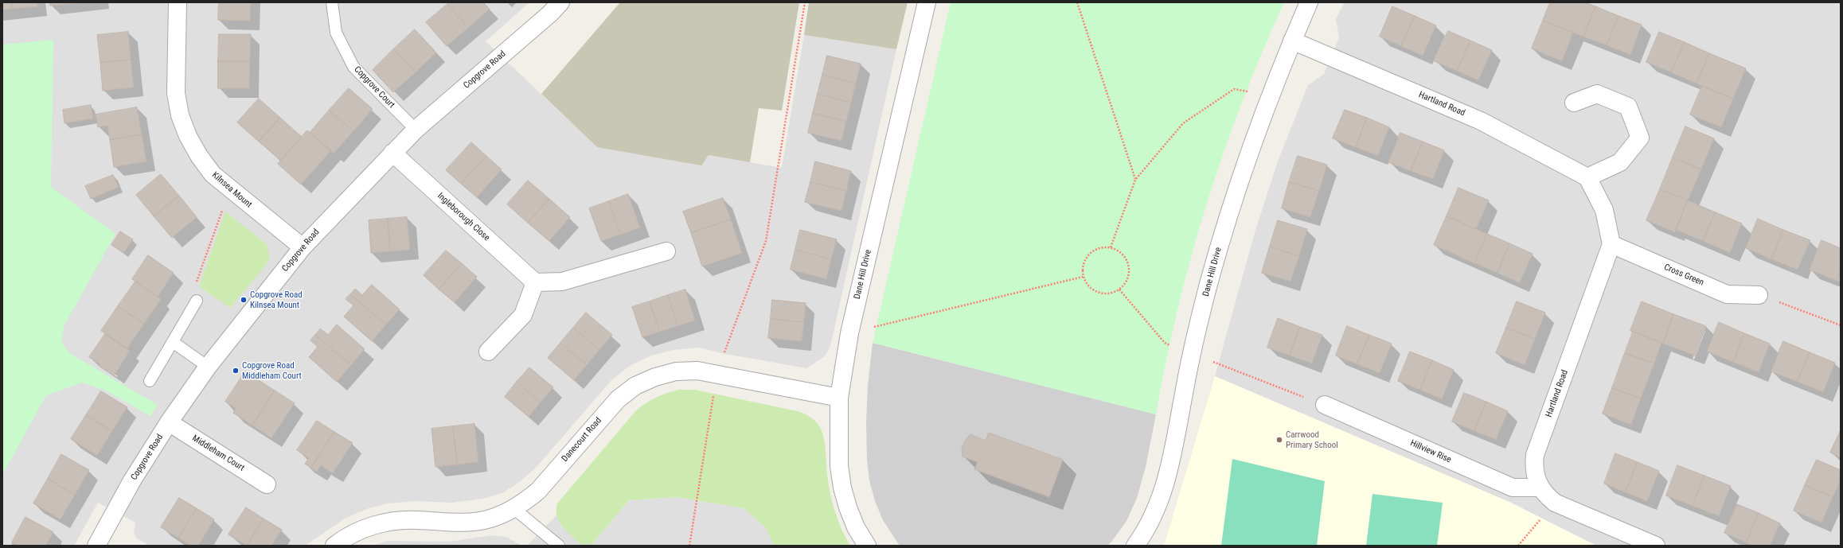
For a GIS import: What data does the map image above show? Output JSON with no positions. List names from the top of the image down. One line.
{"streets":{"street":["Copgrove Road","Hartland Road","Kilnsea Mount","Ingleborough Close","Dane Hill Drive","Cross Green","Danecourt Road","Hillview Rise","Middleham Court"],"lane":["Copgrove Court"]},"crossings":[["Copgrove Road","Copgrove Court"],["Copgrove Road","Kilnsea Mount"],["Copgrove Road","Ingleborough Close"],["Copgrove Road","Middleham Court"],["Hartland Road","Dane Hill Drive"],["Hartland Road","Cross Green"],["Hartland Road","Hillview Rise"],["Dane Hill Drive","Danecourt Road"]],"places":["Copgrove Road Kilnsea Mount","Copgrove Road Middleham Court","Carrwood Primary School"]}
